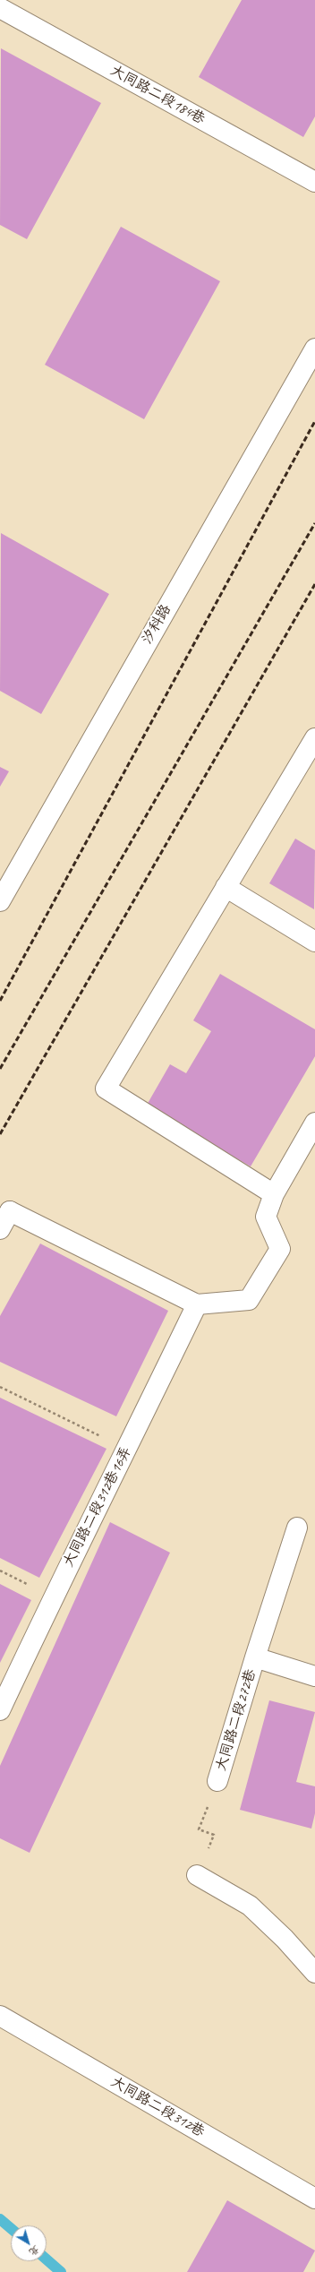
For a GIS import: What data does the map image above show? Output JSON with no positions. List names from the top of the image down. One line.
{"streets":{"street":["大同路二段184巷","汐科路","大同路二段312巷16弄","大同路二段272巷","大同路二段312巷"]},"north":"bottom right"}
